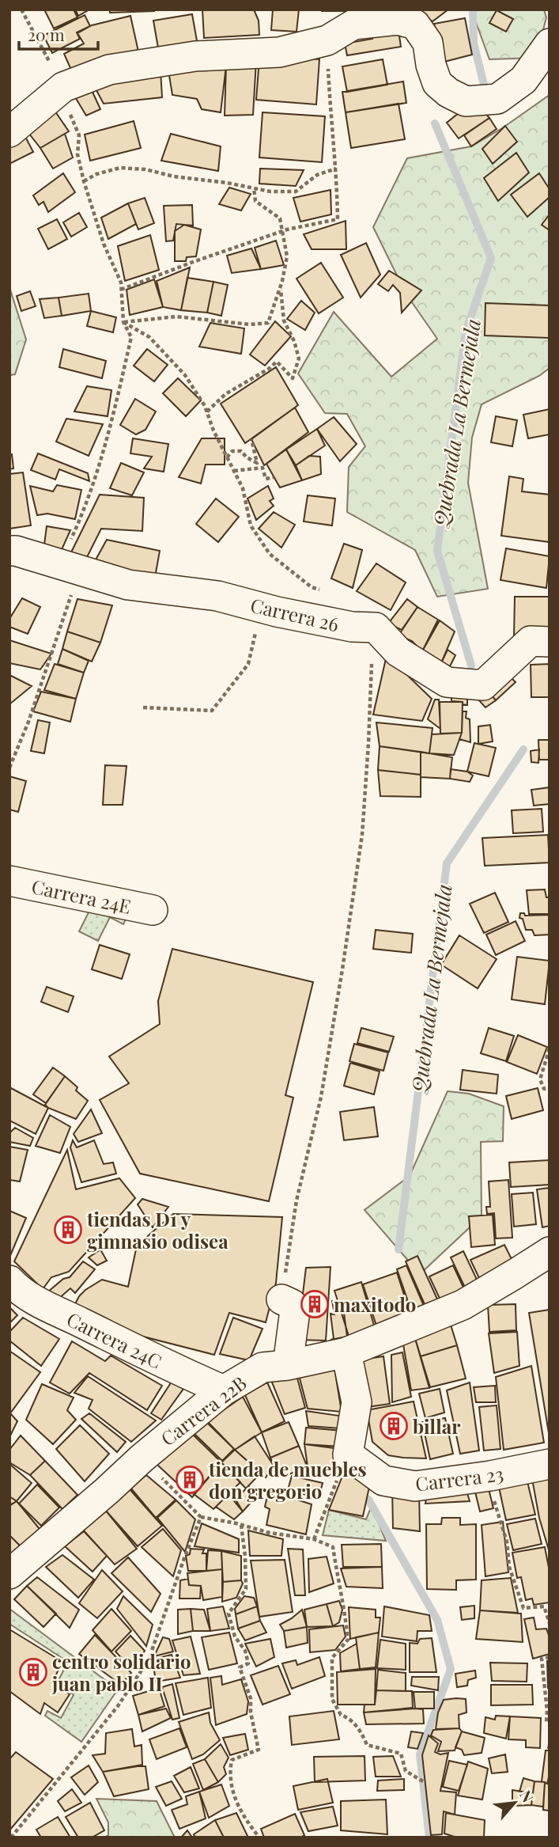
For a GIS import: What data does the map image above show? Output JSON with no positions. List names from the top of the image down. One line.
{"streets":{"street":["Carrera 26","Carrera 24E","Carrera 24C","Carrera 22B","Carrera 23"]},"crossings":[["Carrera 24C","Carrera 22B"]],"water":["Quebrada La Bermejala"],"places":{"building":["tiendas D1 y gimnasio odisea","maxitodo","billar","tienda de muebles don gregorio","centro solidario juan pablo II"]},"scale_bar":"20 m","north":"top right"}
